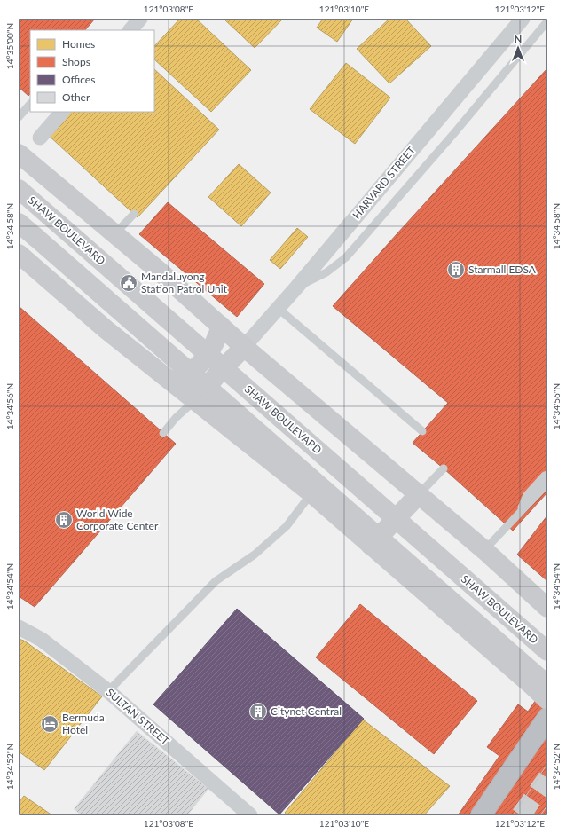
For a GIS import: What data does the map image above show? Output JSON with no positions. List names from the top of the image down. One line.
{"streets":{"main road":["SHAW BOULEVARD"],"street":["HARVARD STREET","SULTAN STREET"]},"places":{"building":["Starmall EDSA","World Wide Corporate Center","Citynet Central"],"public building":["Mandaluyong Station Patrol Unit"],"hotel":["Bermuda Hotel"]},"legend":["Homes","Shops","Offices","Other"],"north":"top","coordinates":["121°03'08\"E","121°03'10\"E","121°03'12\"E","14°35'00\"N","14°34'58\"N","14°34'56\"N","14°34'54\"N","14°34'52\"N"]}
